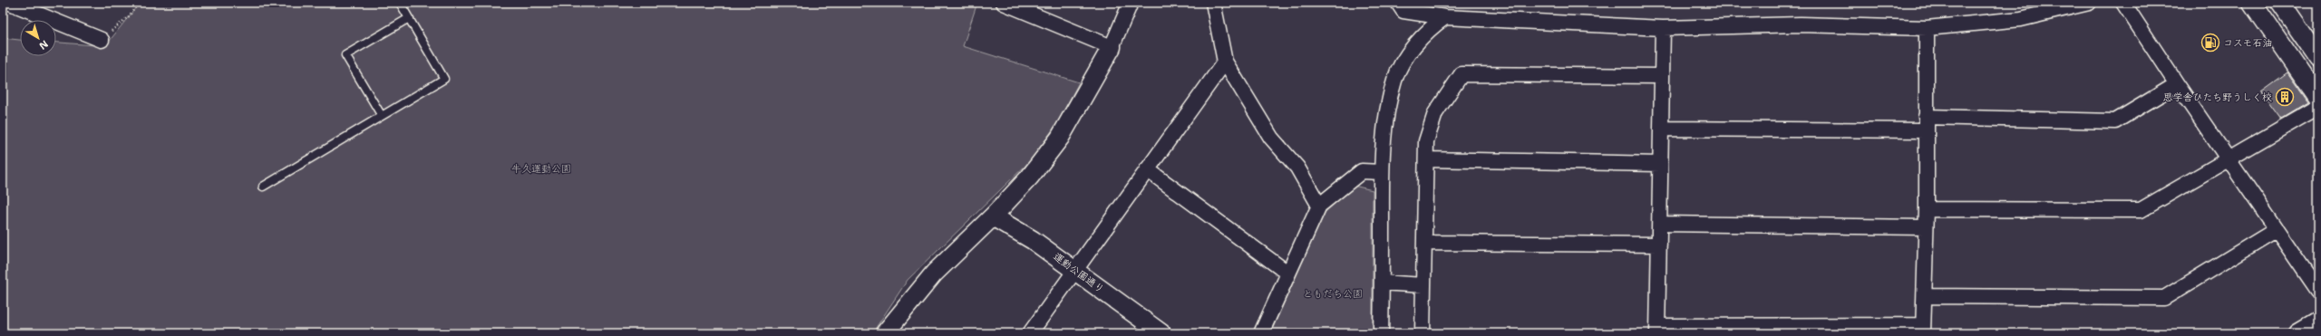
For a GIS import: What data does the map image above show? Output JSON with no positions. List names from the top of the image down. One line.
{"streets":{"street":["運動公園通り"]},"parks":["牛久運動公園","ともだち公園"],"places":{"fuel station":["コスモ石油"],"building":["思学舎ひたち野うしく校"]},"north":"bottom right"}
